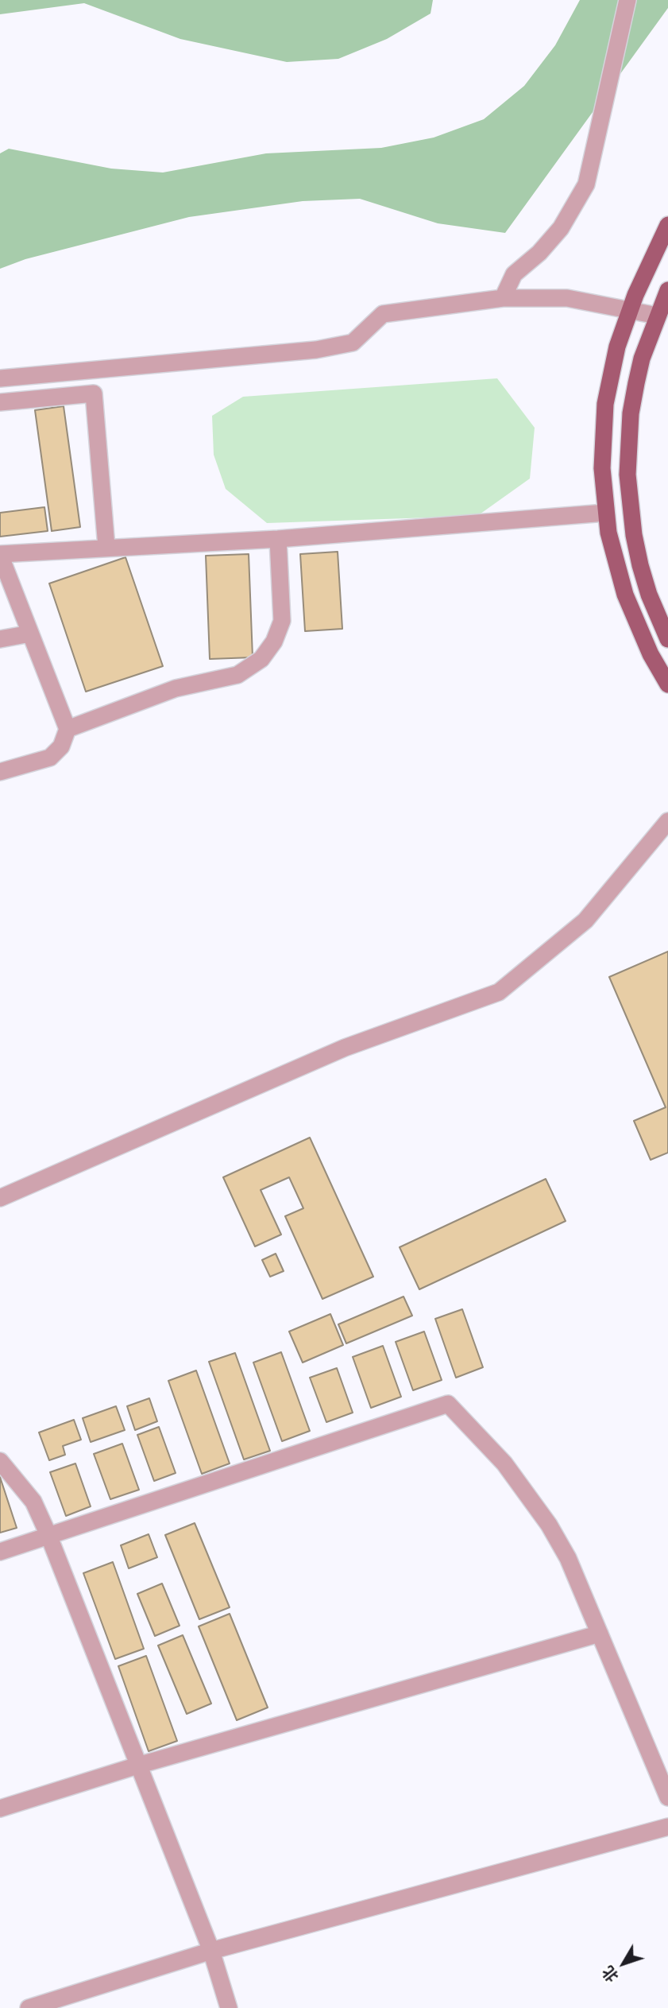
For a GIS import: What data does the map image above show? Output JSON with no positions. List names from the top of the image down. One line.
{"north":"bottom left"}
